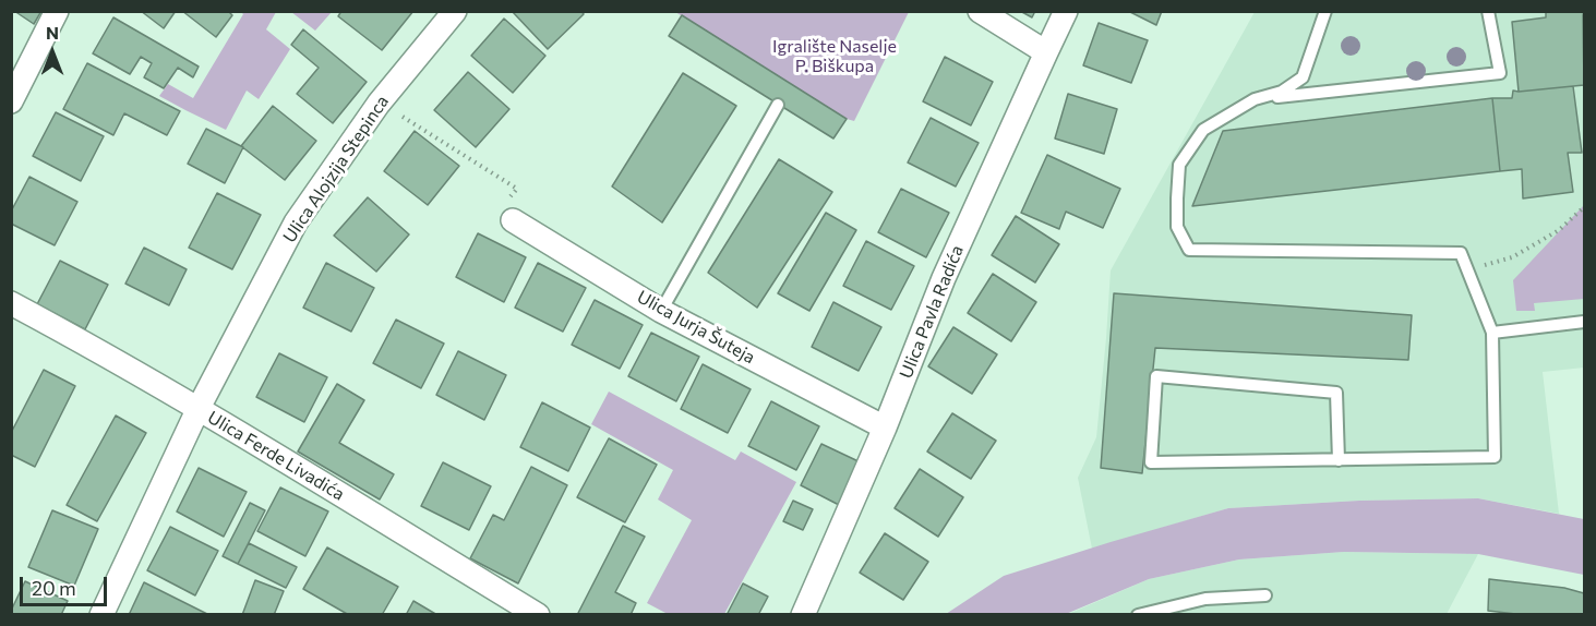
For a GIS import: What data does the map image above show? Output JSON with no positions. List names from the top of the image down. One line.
{"streets":{"street":["Ulica Alojzija Stepinca","Ulica Pavla Radića","Ulica Jurja Šuteja","Ulica Ferde Livadića"]},"crossings":[["Ulica Alojzija Stepinca","Ulica Ferde Livadića"],["Ulica Pavla Radića","Ulica Jurja Šuteja"]],"parks":["Igralište Naselje P. Biškupa"],"scale_bar":"20 m","north":"top"}
